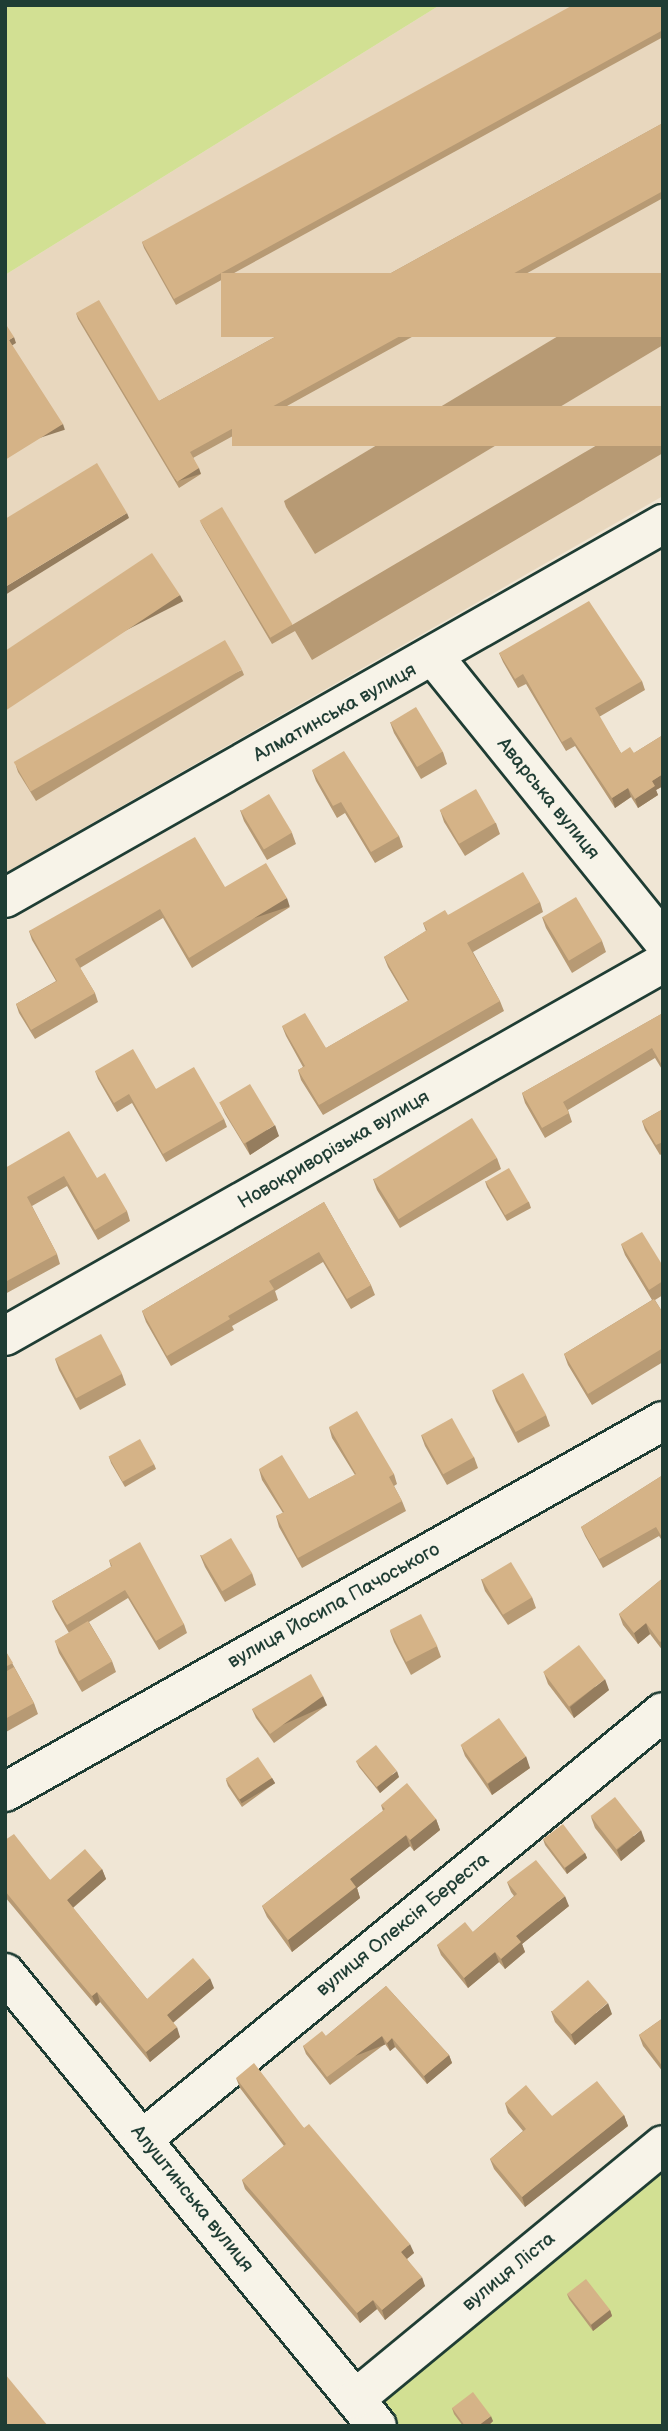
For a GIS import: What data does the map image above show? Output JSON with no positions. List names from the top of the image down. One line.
{"streets":{"street":["Алматинська вулиця","Аварська вулиця","Новокриворізька вулиця","вулиця Йосипа Пачоського","вулиця Олексія Береста","Алуштинська вулиця","вулиця Ліста"]},"crossings":[["Алматинська вулиця","Аварська вулиця"],["вулиця Олексія Береста","Алуштинська вулиця"],["Алуштинська вулиця","вулиця Ліста"]]}
